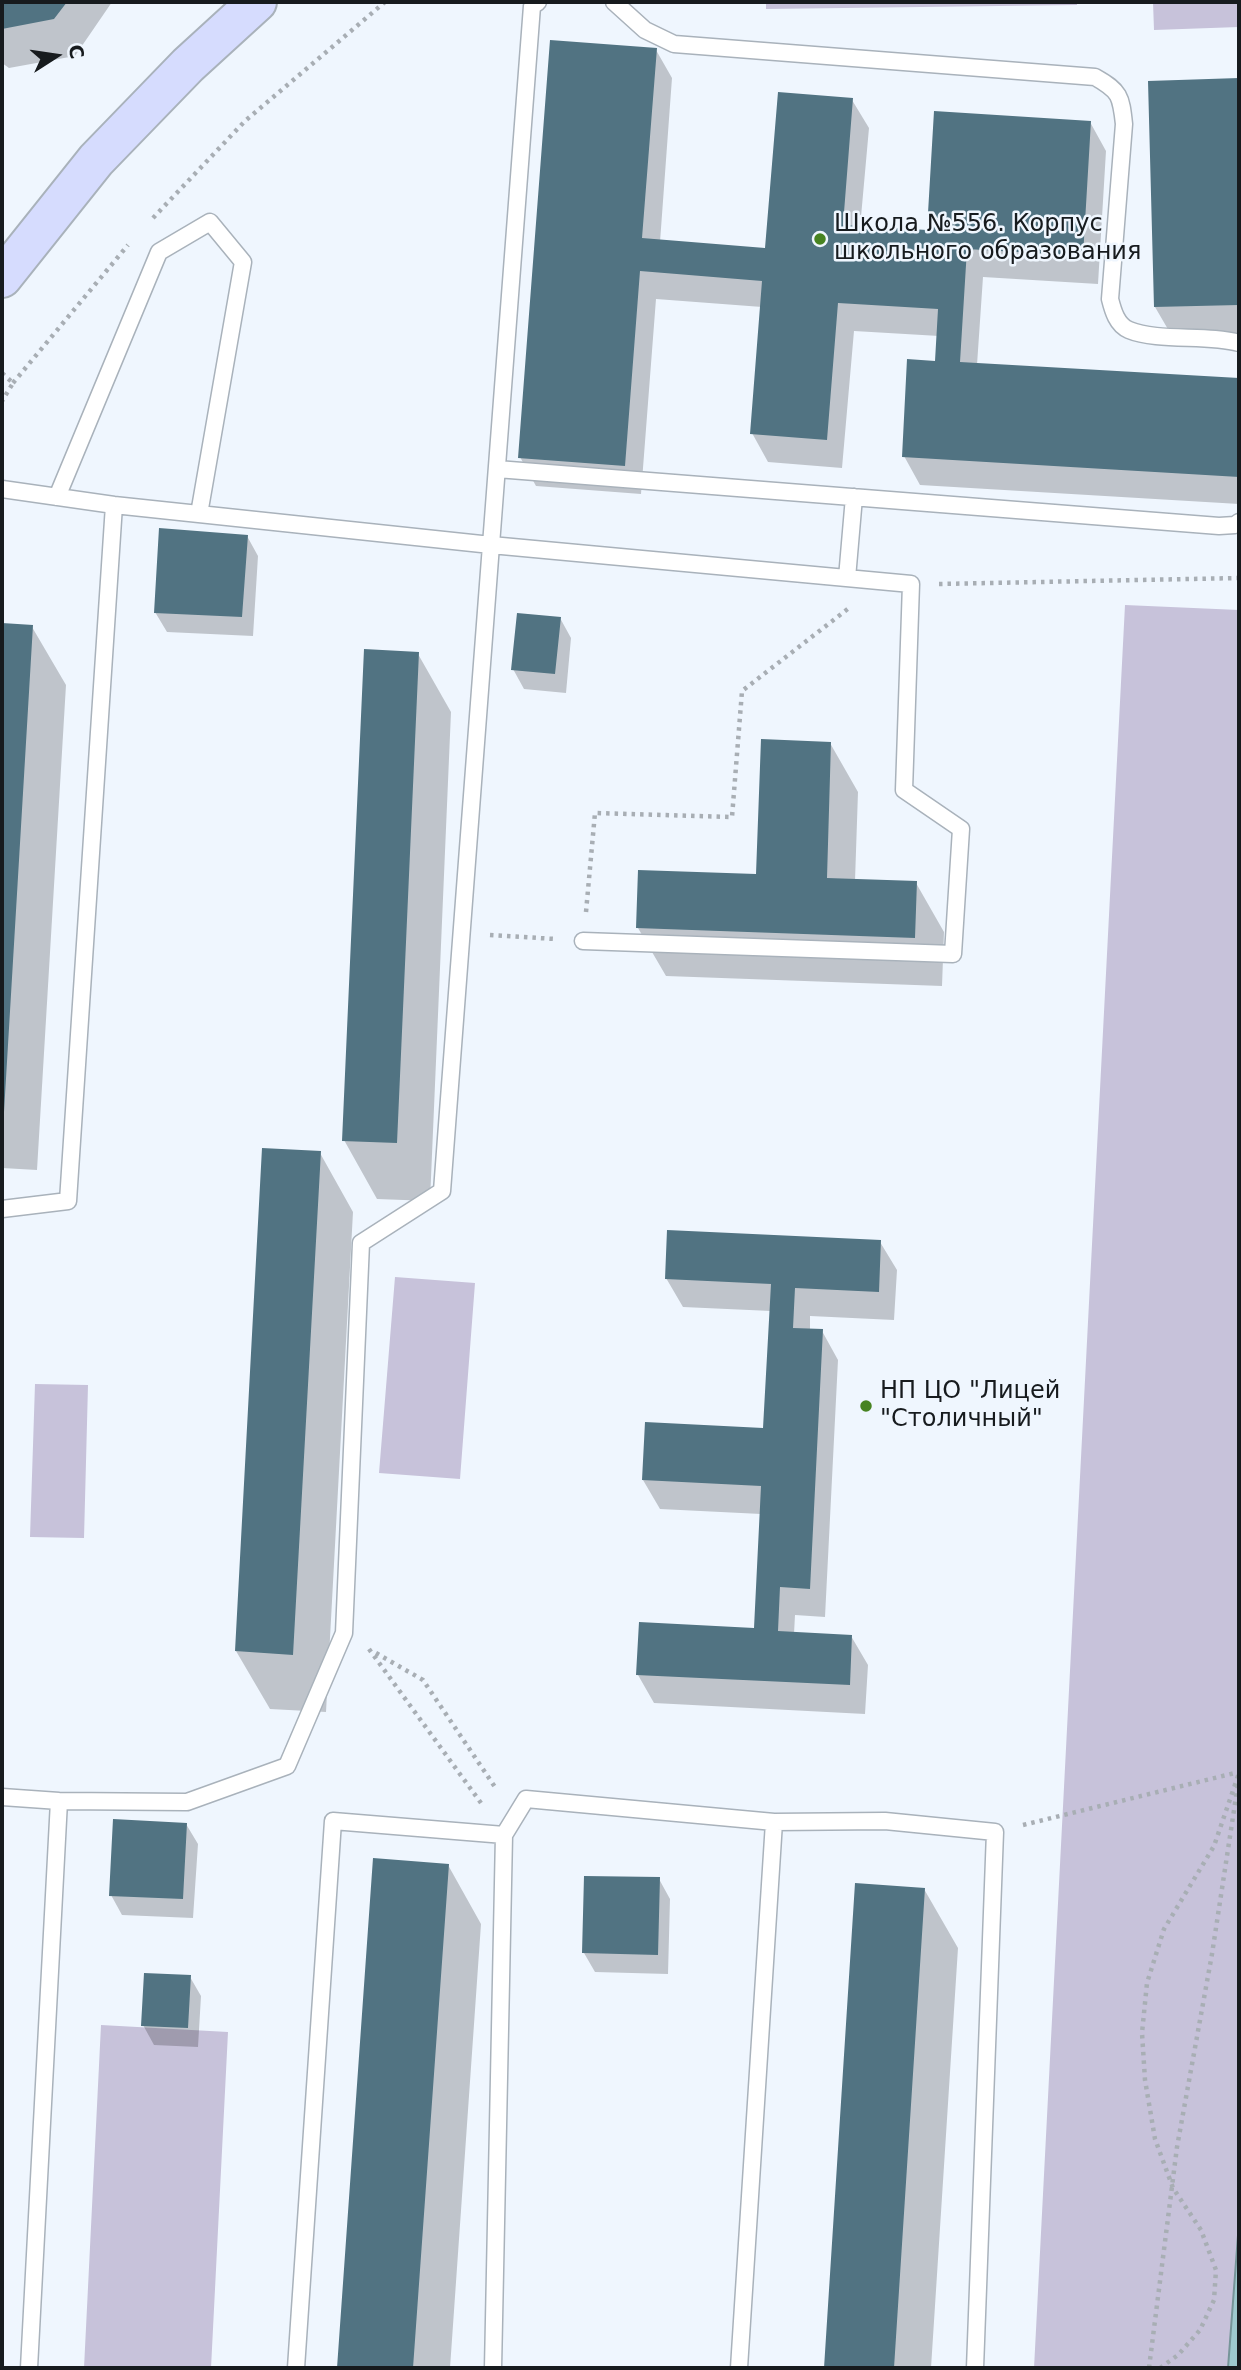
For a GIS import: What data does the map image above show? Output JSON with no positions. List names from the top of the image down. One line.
{"places":["Школа №556. Корпус школьного образования","НП ЦО \"Лицей \"Столичный\""],"north":"right"}
